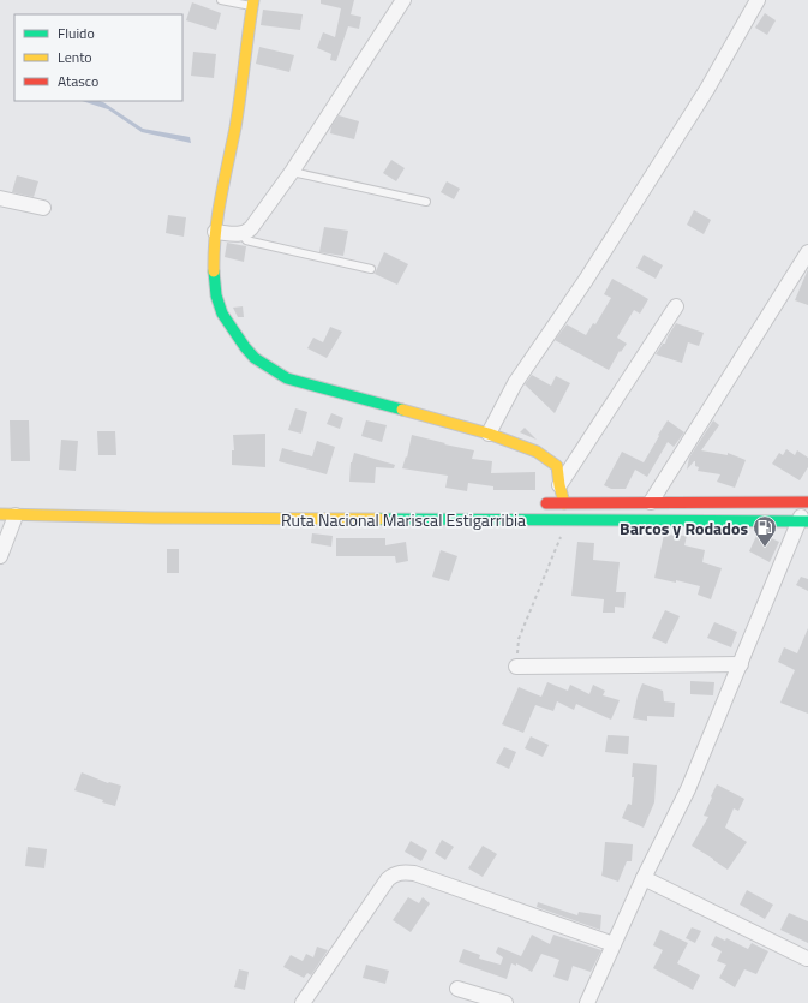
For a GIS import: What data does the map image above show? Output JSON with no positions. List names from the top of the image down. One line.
{"streets":{"main road":["Ruta Nacional Mariscal Estigarribia"]},"places":{"fuel station":["Barcos y Rodados"]},"legend":["Fluido","Lento","Atasco"]}
